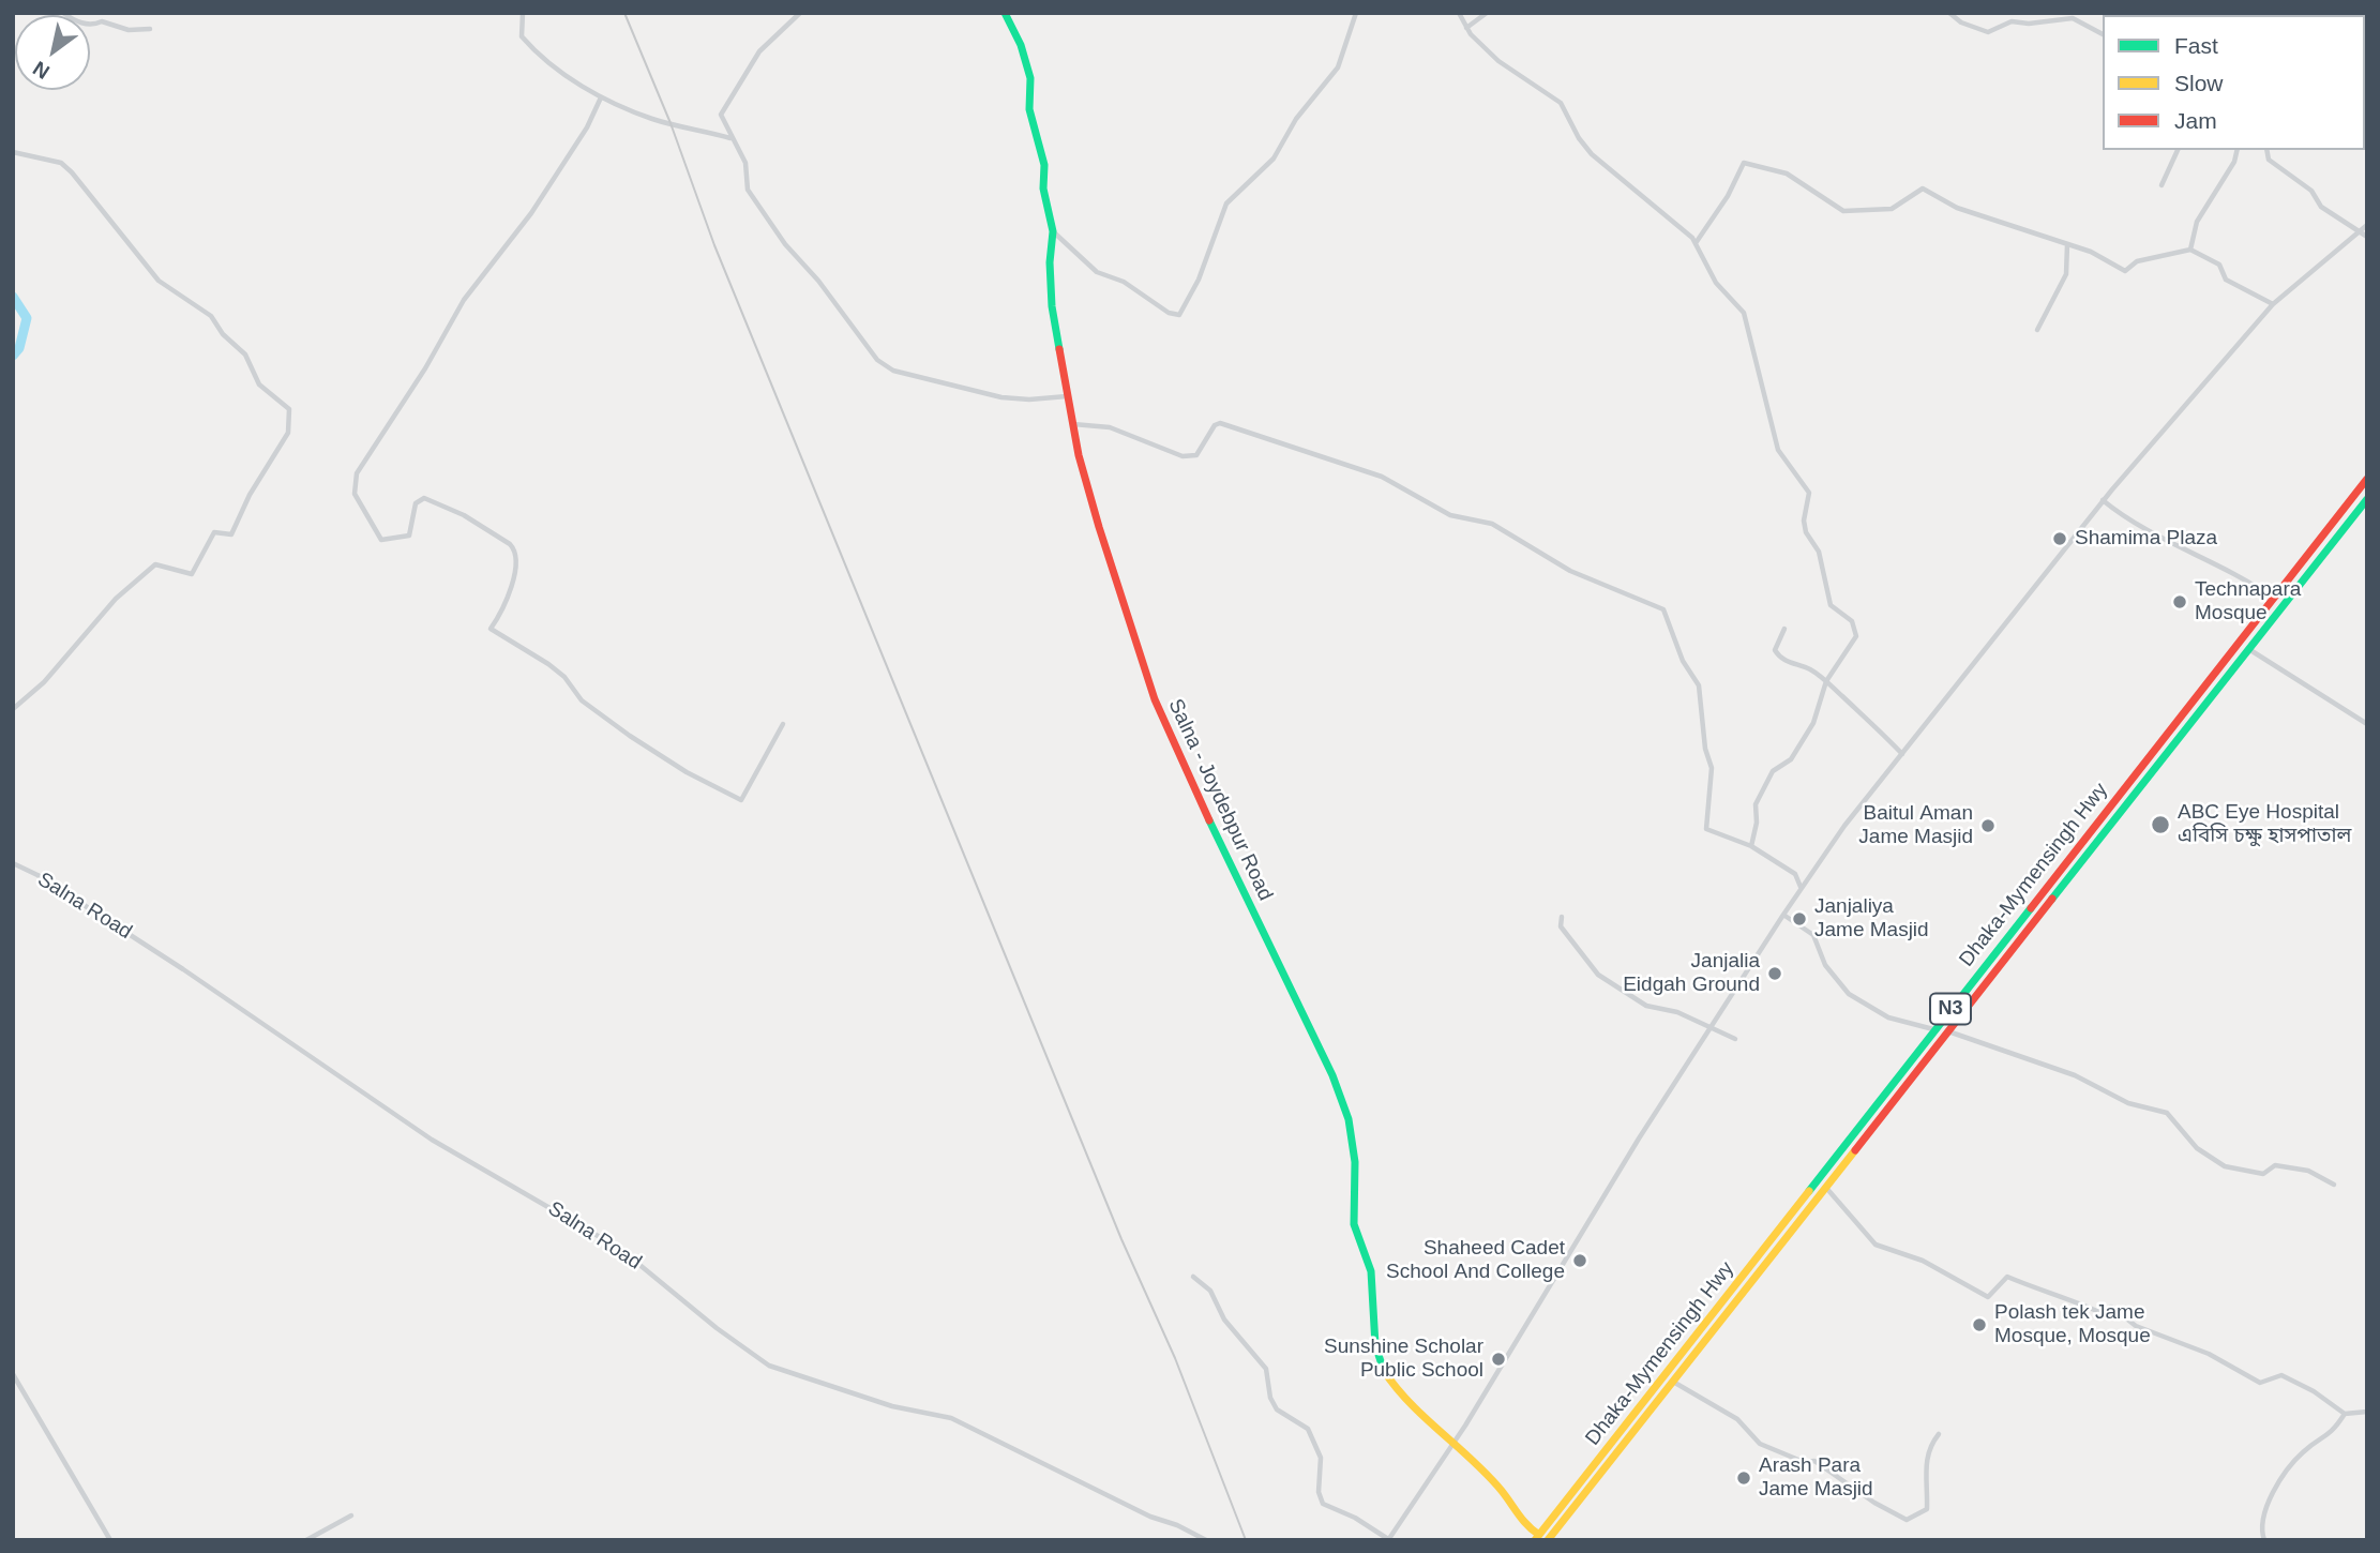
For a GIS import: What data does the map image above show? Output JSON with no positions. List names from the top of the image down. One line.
{"streets":{"main road":["Salna - Joydebpur Road","Dhaka-Mymensingh Hwy","N3"],"street":["Salna Road"]},"crossings":[["Salna - Joydebpur Road","Dhaka-Mymensingh Hwy"]],"places":["Shamima Plaza","Technapara Mosque","ABC Eye Hospital এবিসি চক্ষু হাসপাতাল","Baitul Aman Jame Masjid","Janjaliya Jame Masjid","Janjalia Eidgah Ground","Shaheed Cadet School And College","Polash tek Jame Mosque, Mosque","Sunshine Scholar Public School","Arash Para Jame Masjid"],"legend":["Fast","Slow","Jam"],"north":"bottom left"}
